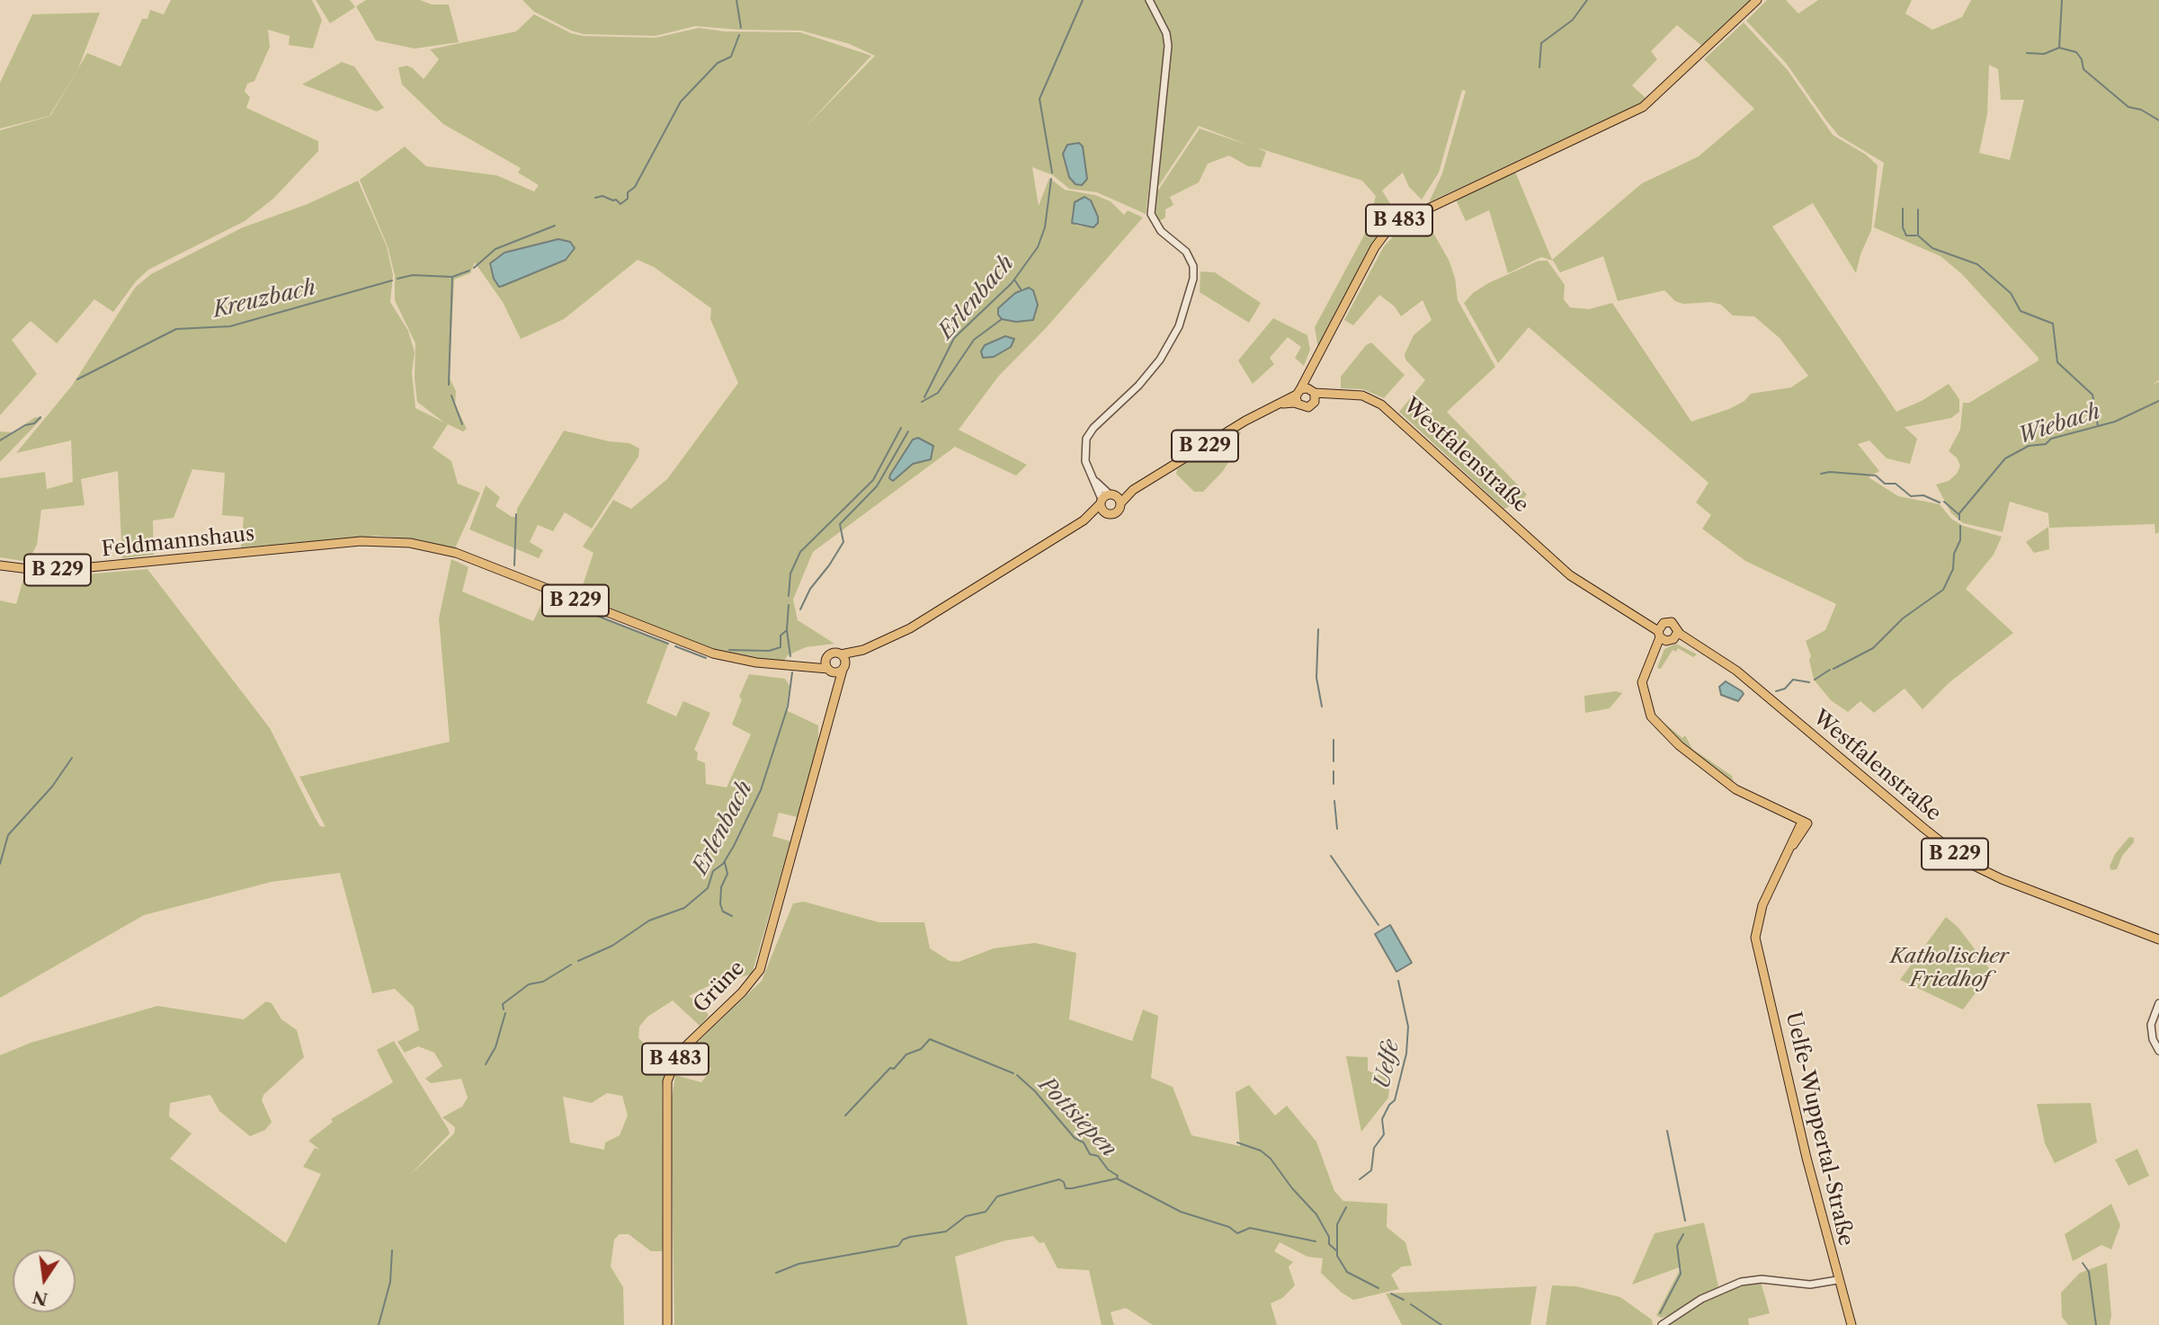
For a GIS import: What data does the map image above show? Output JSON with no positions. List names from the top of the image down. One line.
{"streets":{"main road":["B 483","B 229","Westfalenstraße","Feldmannshaus","Grüne","Uelfe-Wuppertal-Straße"]},"crossings":[["B 483","B 229"],["B 483","Westfalenstraße"],["B 229","Feldmannshaus"],["B 229","Grüne"]],"water":["Erlenbach","Kreuzbach","Wiebach","Uelfe","Pottsiepen"],"parks":["Katholischer Friedhof"],"north":"bottom"}
